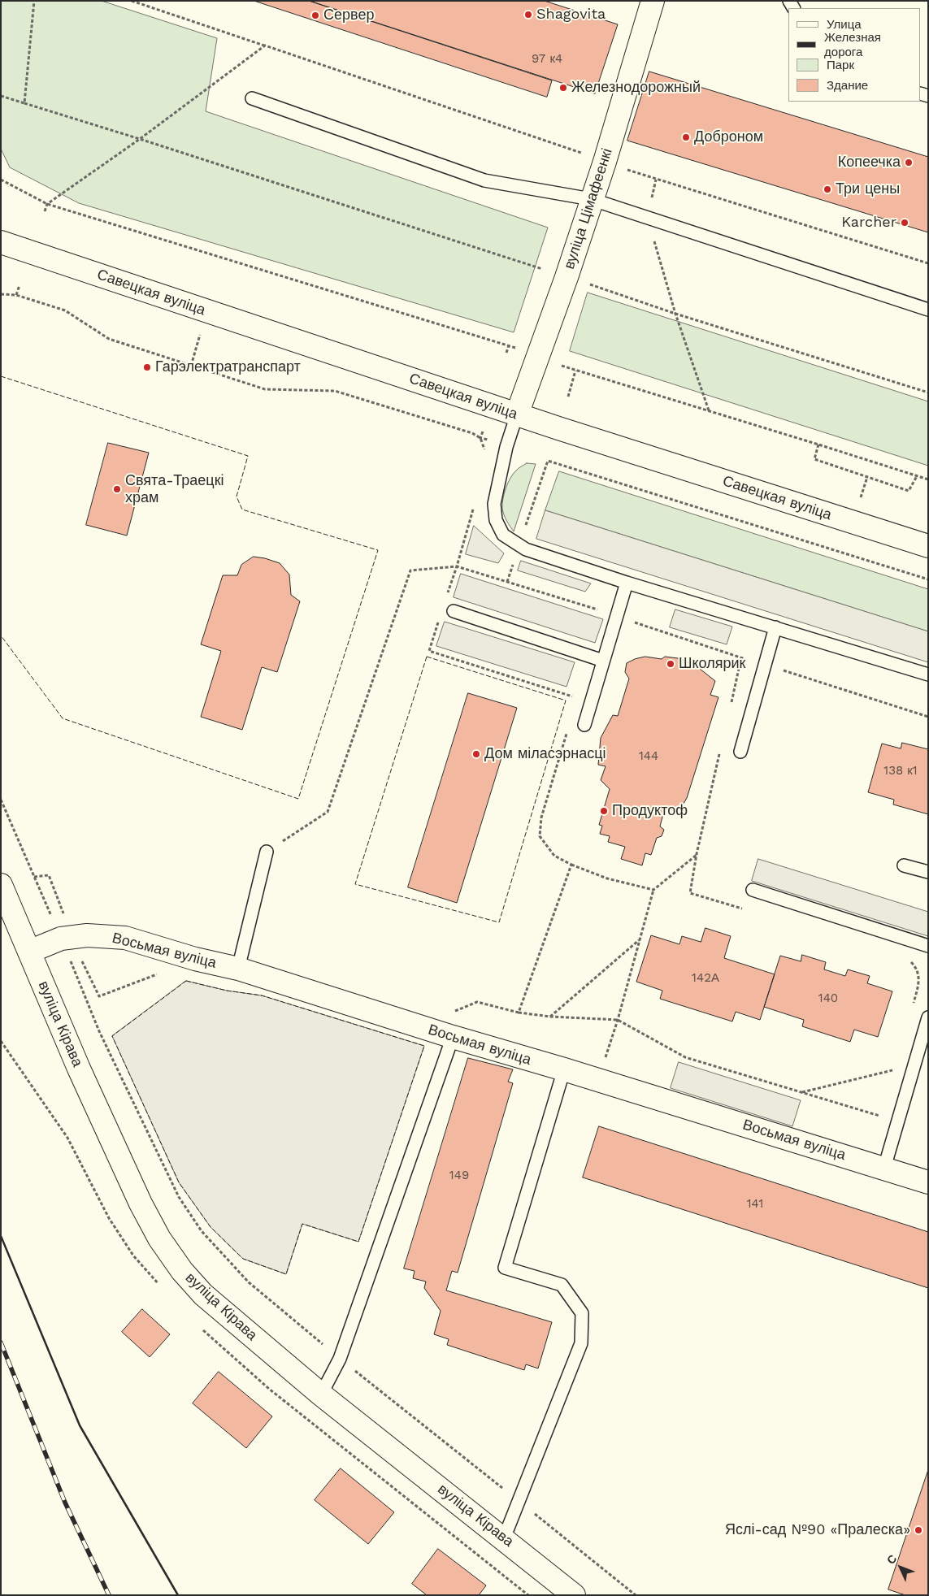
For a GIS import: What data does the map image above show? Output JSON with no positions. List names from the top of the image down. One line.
{"streets":{"main road":["вуліца Цімафеенкі","Савецкая вуліца","Восьмая вуліца","вуліца Кірава"]},"crossings":[["вуліца Цімафеенкі","Савецкая вуліца"],["Восьмая вуліца","вуліца Кірава"]],"places":["Shagovita","Сервер","Железнодорожный","Доброном","Копеечка","Три цены","Karcher","Гарэлектратранспарт","Свята-Траецкі храм","Школярик","Дом міласэрнасці","Продуктоф","Яслі-сад №90 «Пралеска»"],"house_numbers":["97 к4","144","138 к1","142А","140","149","141"],"legend":["Улица","Железная дорога","Парк","Здание"],"north":"top left"}
